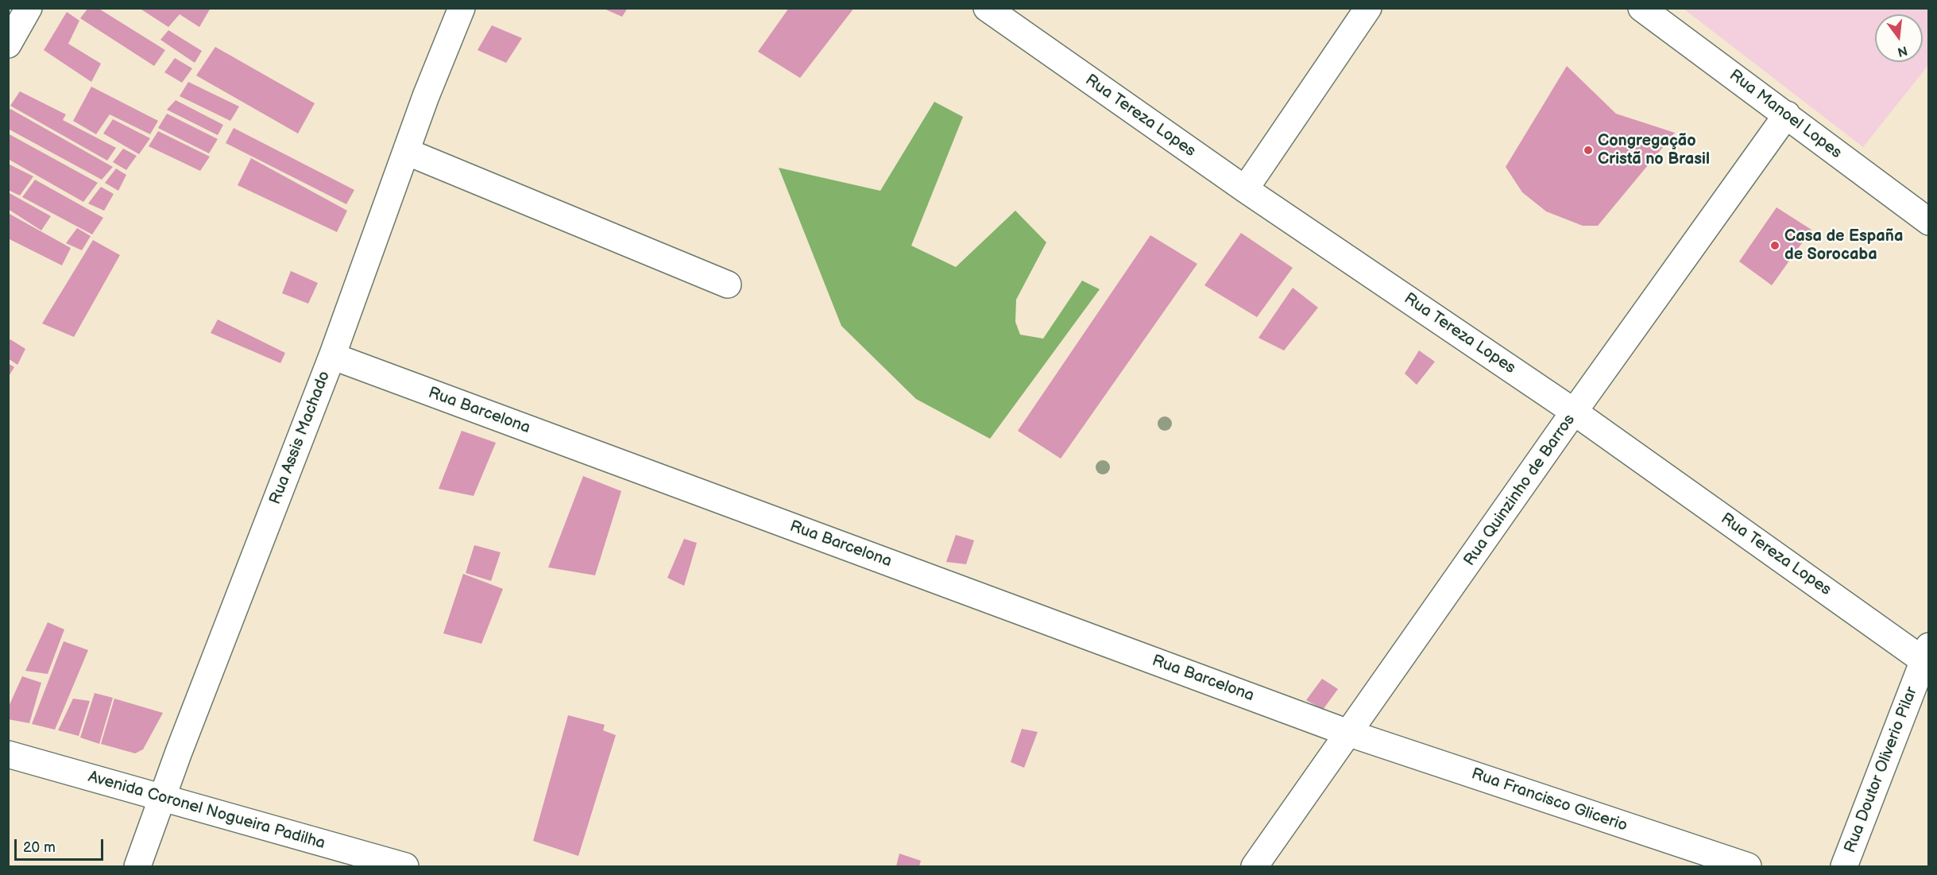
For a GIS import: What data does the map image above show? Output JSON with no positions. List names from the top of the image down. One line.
{"streets":{"street":["Rua Manoel Lopes","Rua Tereza Lopes","Rua Barcelona","Rua Assis Machado","Rua Quinzinho de Barros","Rua Doutor Oliverio Pilar","Rua Francisco Glicerio","Avenida Coronel Nogueira Padilha"]},"crossings":[["Rua Manoel Lopes","Rua Quinzinho de Barros"],["Rua Tereza Lopes","Rua Quinzinho de Barros"],["Rua Tereza Lopes","Rua Doutor Oliverio Pilar"],["Rua Barcelona","Rua Assis Machado"],["Rua Barcelona","Rua Quinzinho de Barros"],["Rua Barcelona","Rua Francisco Glicerio"],["Rua Assis Machado","Avenida Coronel Nogueira Padilha"],["Rua Quinzinho de Barros","Rua Francisco Glicerio"]],"places":["Congregação Cristã no Brasil","Casa de España de Sorocaba"],"scale_bar":"20 m","north":"bottom"}
